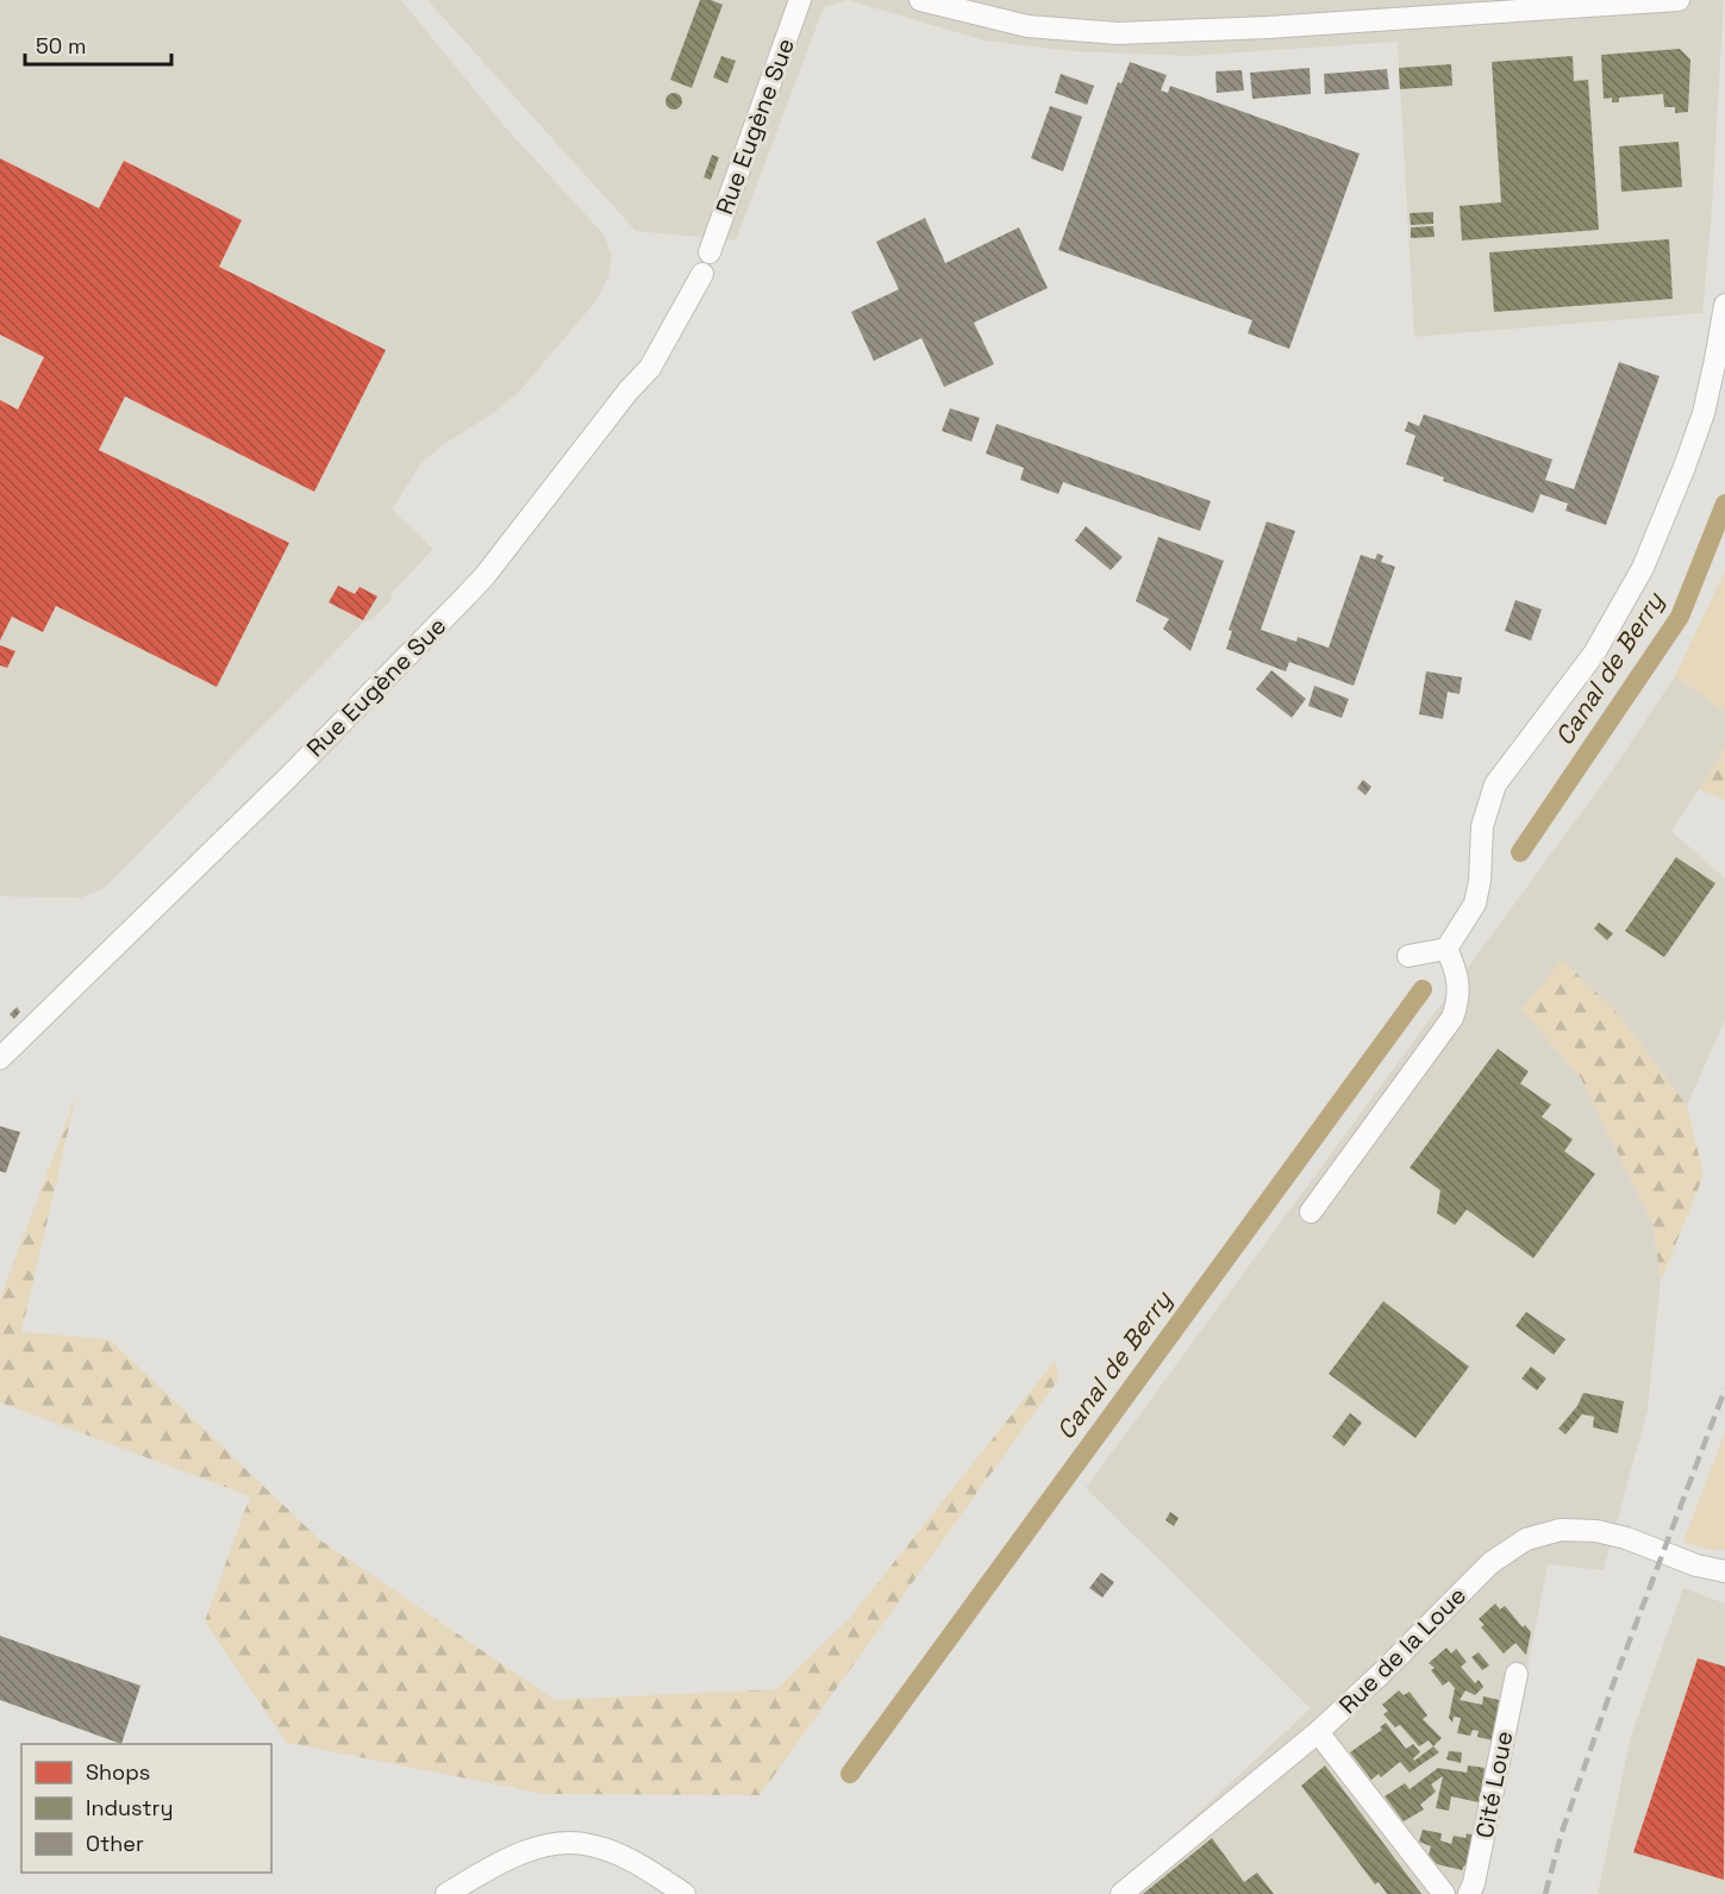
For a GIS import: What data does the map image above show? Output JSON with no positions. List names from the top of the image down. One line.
{"streets":{"street":["Rue Eugène Sue","Rue de la Loue","Cité Loue"]},"water":["Canal de Berry"],"legend":["Shops","Industry","Other"],"scale_bar":"50 m"}
